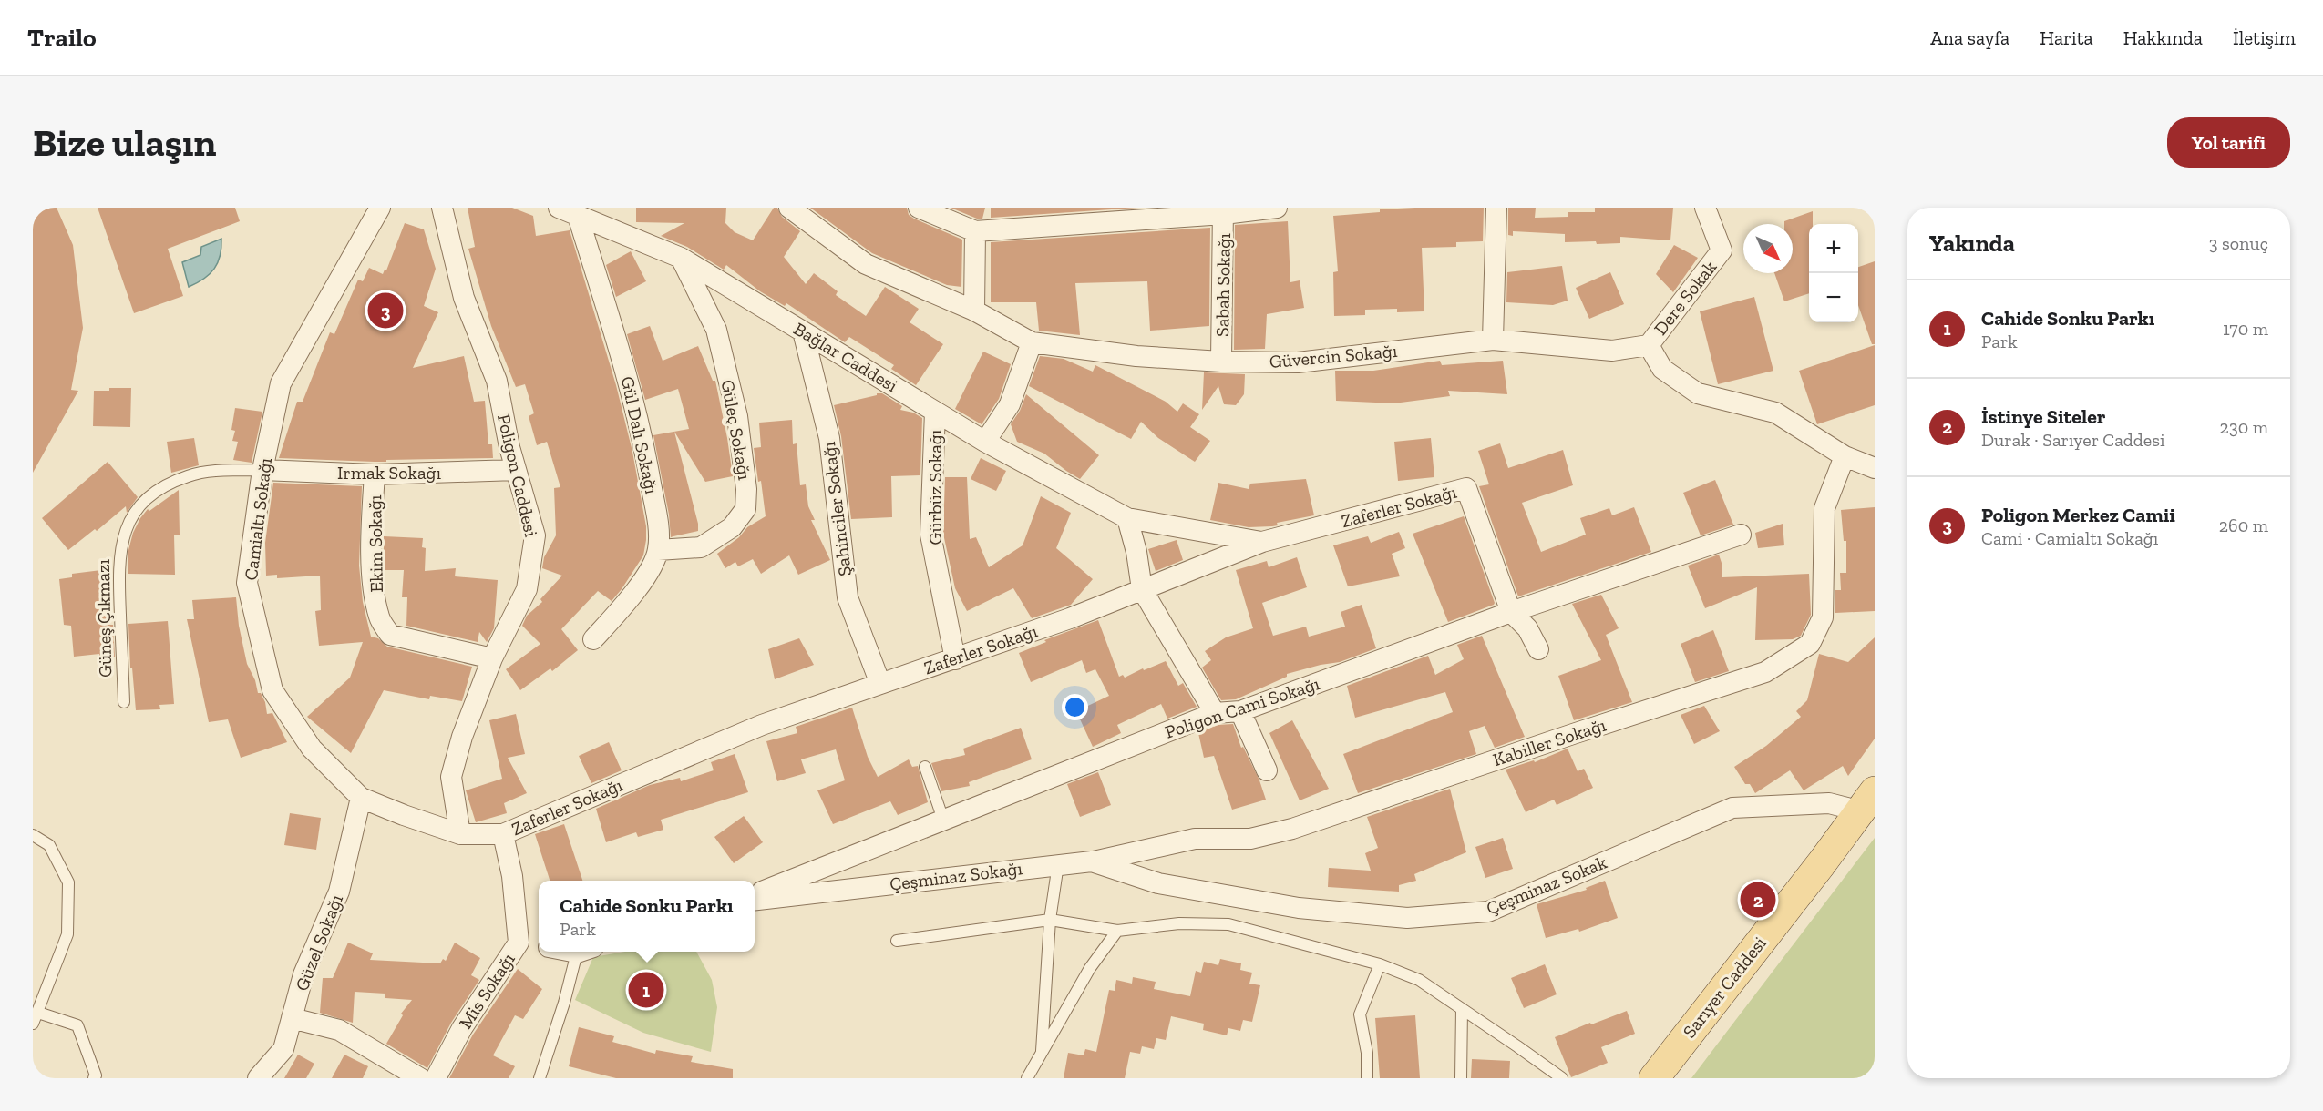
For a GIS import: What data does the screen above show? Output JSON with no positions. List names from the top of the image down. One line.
{"streets":{"main road":["Sarıyer Caddesi"],"street":["Sabah Sokağı","Dere Sokak","Güvercin Sokağı","Bağlar Caddesi","Güleç Sokağı","Gül Dalı Sokağı","Irmak Sokağı","Poligon Caddesi","Gürbüz Sokağı","Zaferler Sokağı","Şahinciler Sokağı","Camialtı Sokağı","Ekim Sokağı","Poligon Cami Sokağı","Kabiller Sokağı","Çeşminaz Sokağı","Çeşminaz Sokak","Güzel Sokağı","Mis Sokağı"],"lane":["Güneş Çıkmazı"]},"crossings":[["Sabah Sokağı","Güvercin Sokağı"],["Dere Sokak","Güvercin Sokağı"],["Bağlar Caddesi","Güleç Sokağı"],["Bağlar Caddesi","Gül Dalı Sokağı"],["Bağlar Caddesi","Gürbüz Sokağı"],["Bağlar Caddesi","Zaferler Sokağı"],["Bağlar Caddesi","Şahinciler Sokağı"],["Güleç Sokağı","Gül Dalı Sokağı"],["Irmak Sokağı","Poligon Caddesi"],["Irmak Sokağı","Camialtı Sokağı"],["Irmak Sokağı","Ekim Sokağı"],["Irmak Sokağı","Güneş Çıkmazı"],["Poligon Caddesi","Camialtı Sokağı"],["Poligon Caddesi","Ekim Sokağı"],["Gürbüz Sokağı","Zaferler Sokağı"],["Zaferler Sokağı","Şahinciler Sokağı"],["Zaferler Sokağı","Camialtı Sokağı"],["Zaferler Sokağı","Poligon Cami Sokağı"],["Zaferler Sokağı","Mis Sokağı"],["Camialtı Sokağı","Güneş Çıkmazı"],["Camialtı Sokağı","Güzel Sokağı"],["Camialtı Sokağı","Mis Sokağı"],["Kabiller Sokağı","Çeşminaz Sokağı"],["Çeşminaz Sokağı","Çeşminaz Sokak"],["Çeşminaz Sokak","Sarıyer Caddesi"]],"north":"bottom right","page":{"header":"Trailo","nav":["Ana sayfa","Harita","Hakkında","İletişim"],"buttons":"Yol tarifi","title":"Bize ulaşın","heading":["Yakında","3 sonuç"],"map_buttons":["+","−"],"list":[{"mark":"1","name":"Cahide Sonku Parkı","note":"Park","value":"170 m"},{"mark":"2","name":"İstinye Siteler","note":"Durak · Sarıyer Caddesi","value":"230 m"},{"mark":"3","name":"Poligon Merkez Camii","note":"Cami · Camialtı Sokağı","value":"260 m"}],"pins":["3","2","1"],"popup":["Cahide Sonku Parkı","Park"]}}
